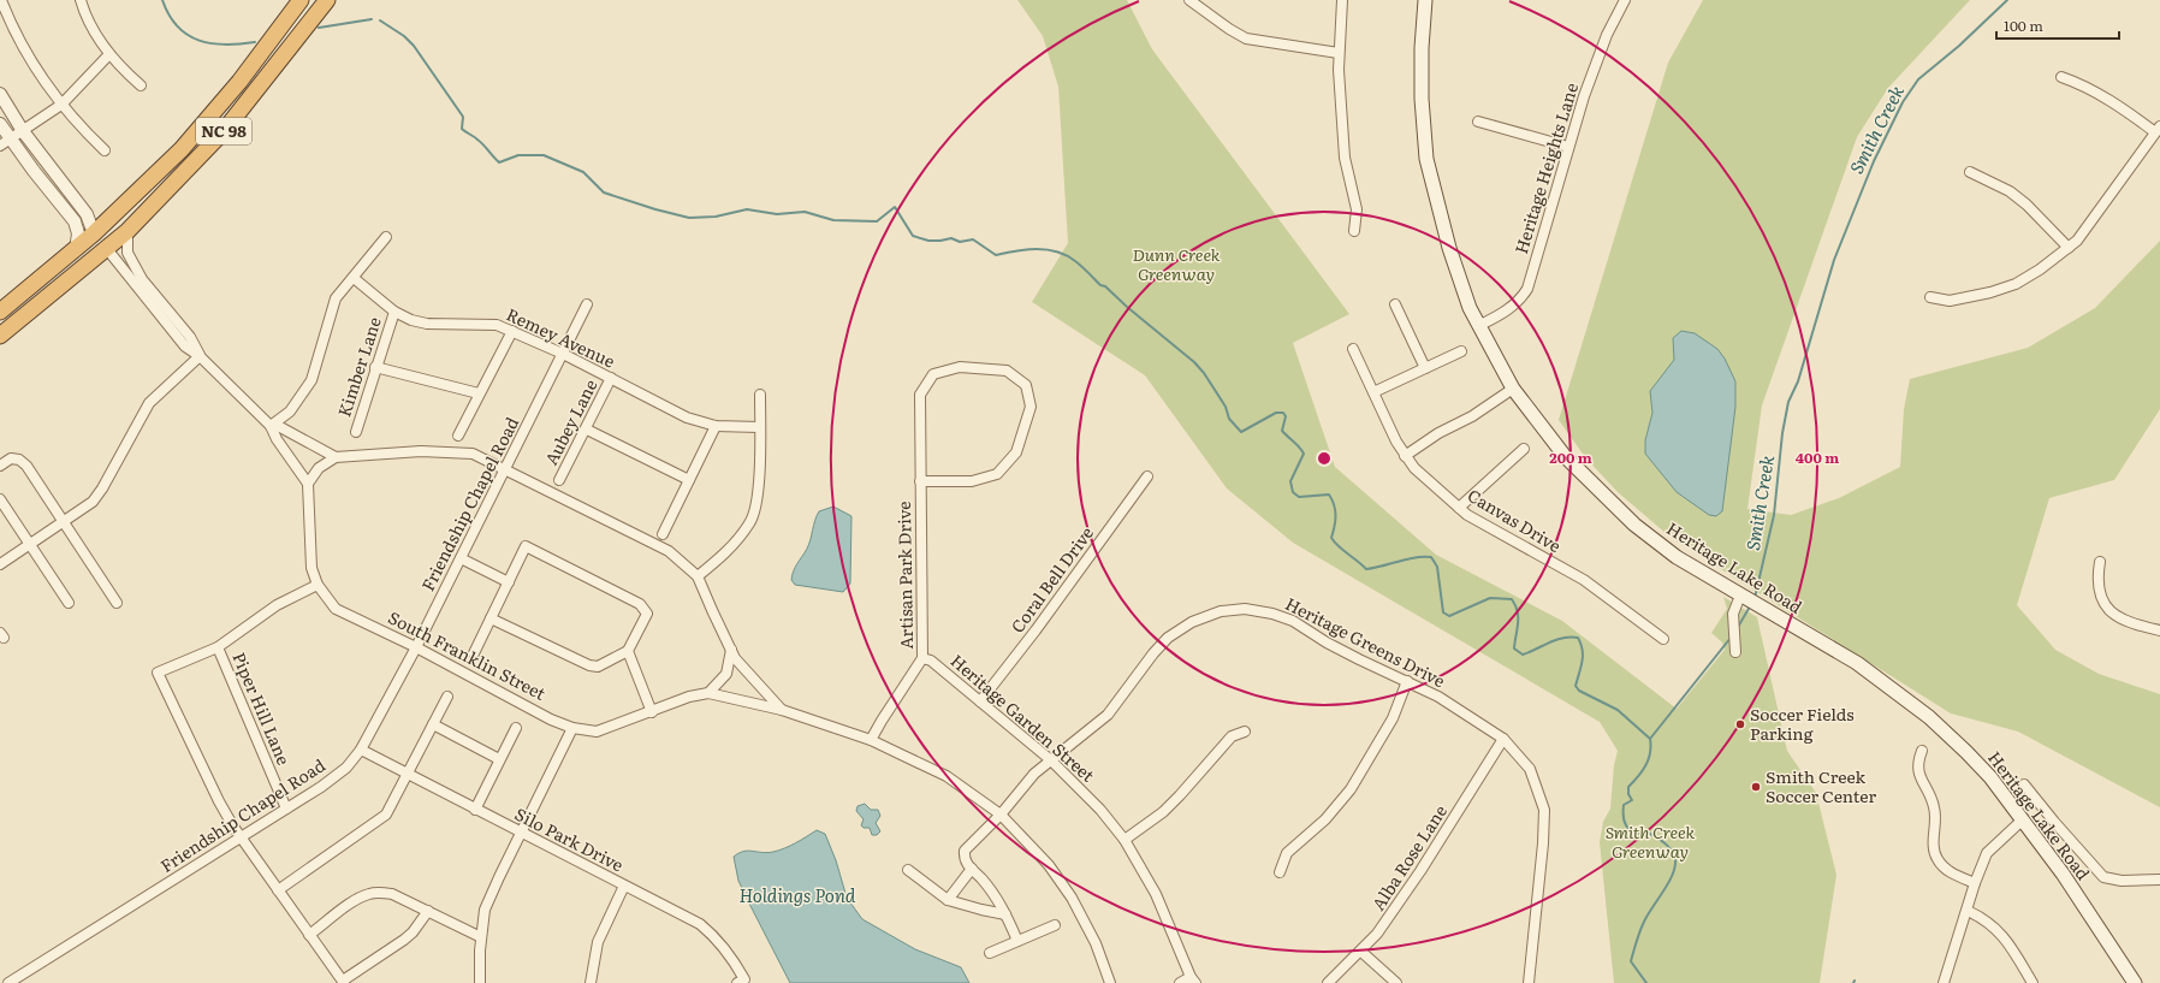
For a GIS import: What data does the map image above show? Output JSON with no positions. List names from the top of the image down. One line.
{"streets":{"highway":["NC 98"],"main road":["Heritage Lake Road"],"street":["Heritage Heights Lane","Remey Avenue","Kimber Lane","Aubey Lane","Friendship Chapel Road","Canvas Drive","Artisan Park Drive","Coral Bell Drive","Heritage Greens Drive","South Franklin Street","Piper Hill Lane","Heritage Garden Street","Silo Park Drive","Alba Rose Lane"]},"crossings":[["Heritage Heights Lane","Heritage Lake Road"],["Remey Avenue","Kimber Lane"],["Remey Avenue","Aubey Lane"],["Remey Avenue","Friendship Chapel Road"],["Friendship Chapel Road","South Franklin Street"],["Friendship Chapel Road","Piper Hill Lane"],["Friendship Chapel Road","Silo Park Drive"],["Artisan Park Drive","South Franklin Street"],["Artisan Park Drive","Heritage Garden Street"],["Coral Bell Drive","Heritage Garden Street"],["Heritage Greens Drive","South Franklin Street"],["Heritage Greens Drive","Heritage Garden Street"],["Heritage Greens Drive","Alba Rose Lane"]],"water":["Smith Creek","Holdings Pond"],"parks":["Dunn Creek Greenway","Smith Creek Greenway"],"places":["Soccer Fields Parking","Smith Creek Soccer Center"],"scale_bar":"100 m","rings":["200 m","400 m"]}
